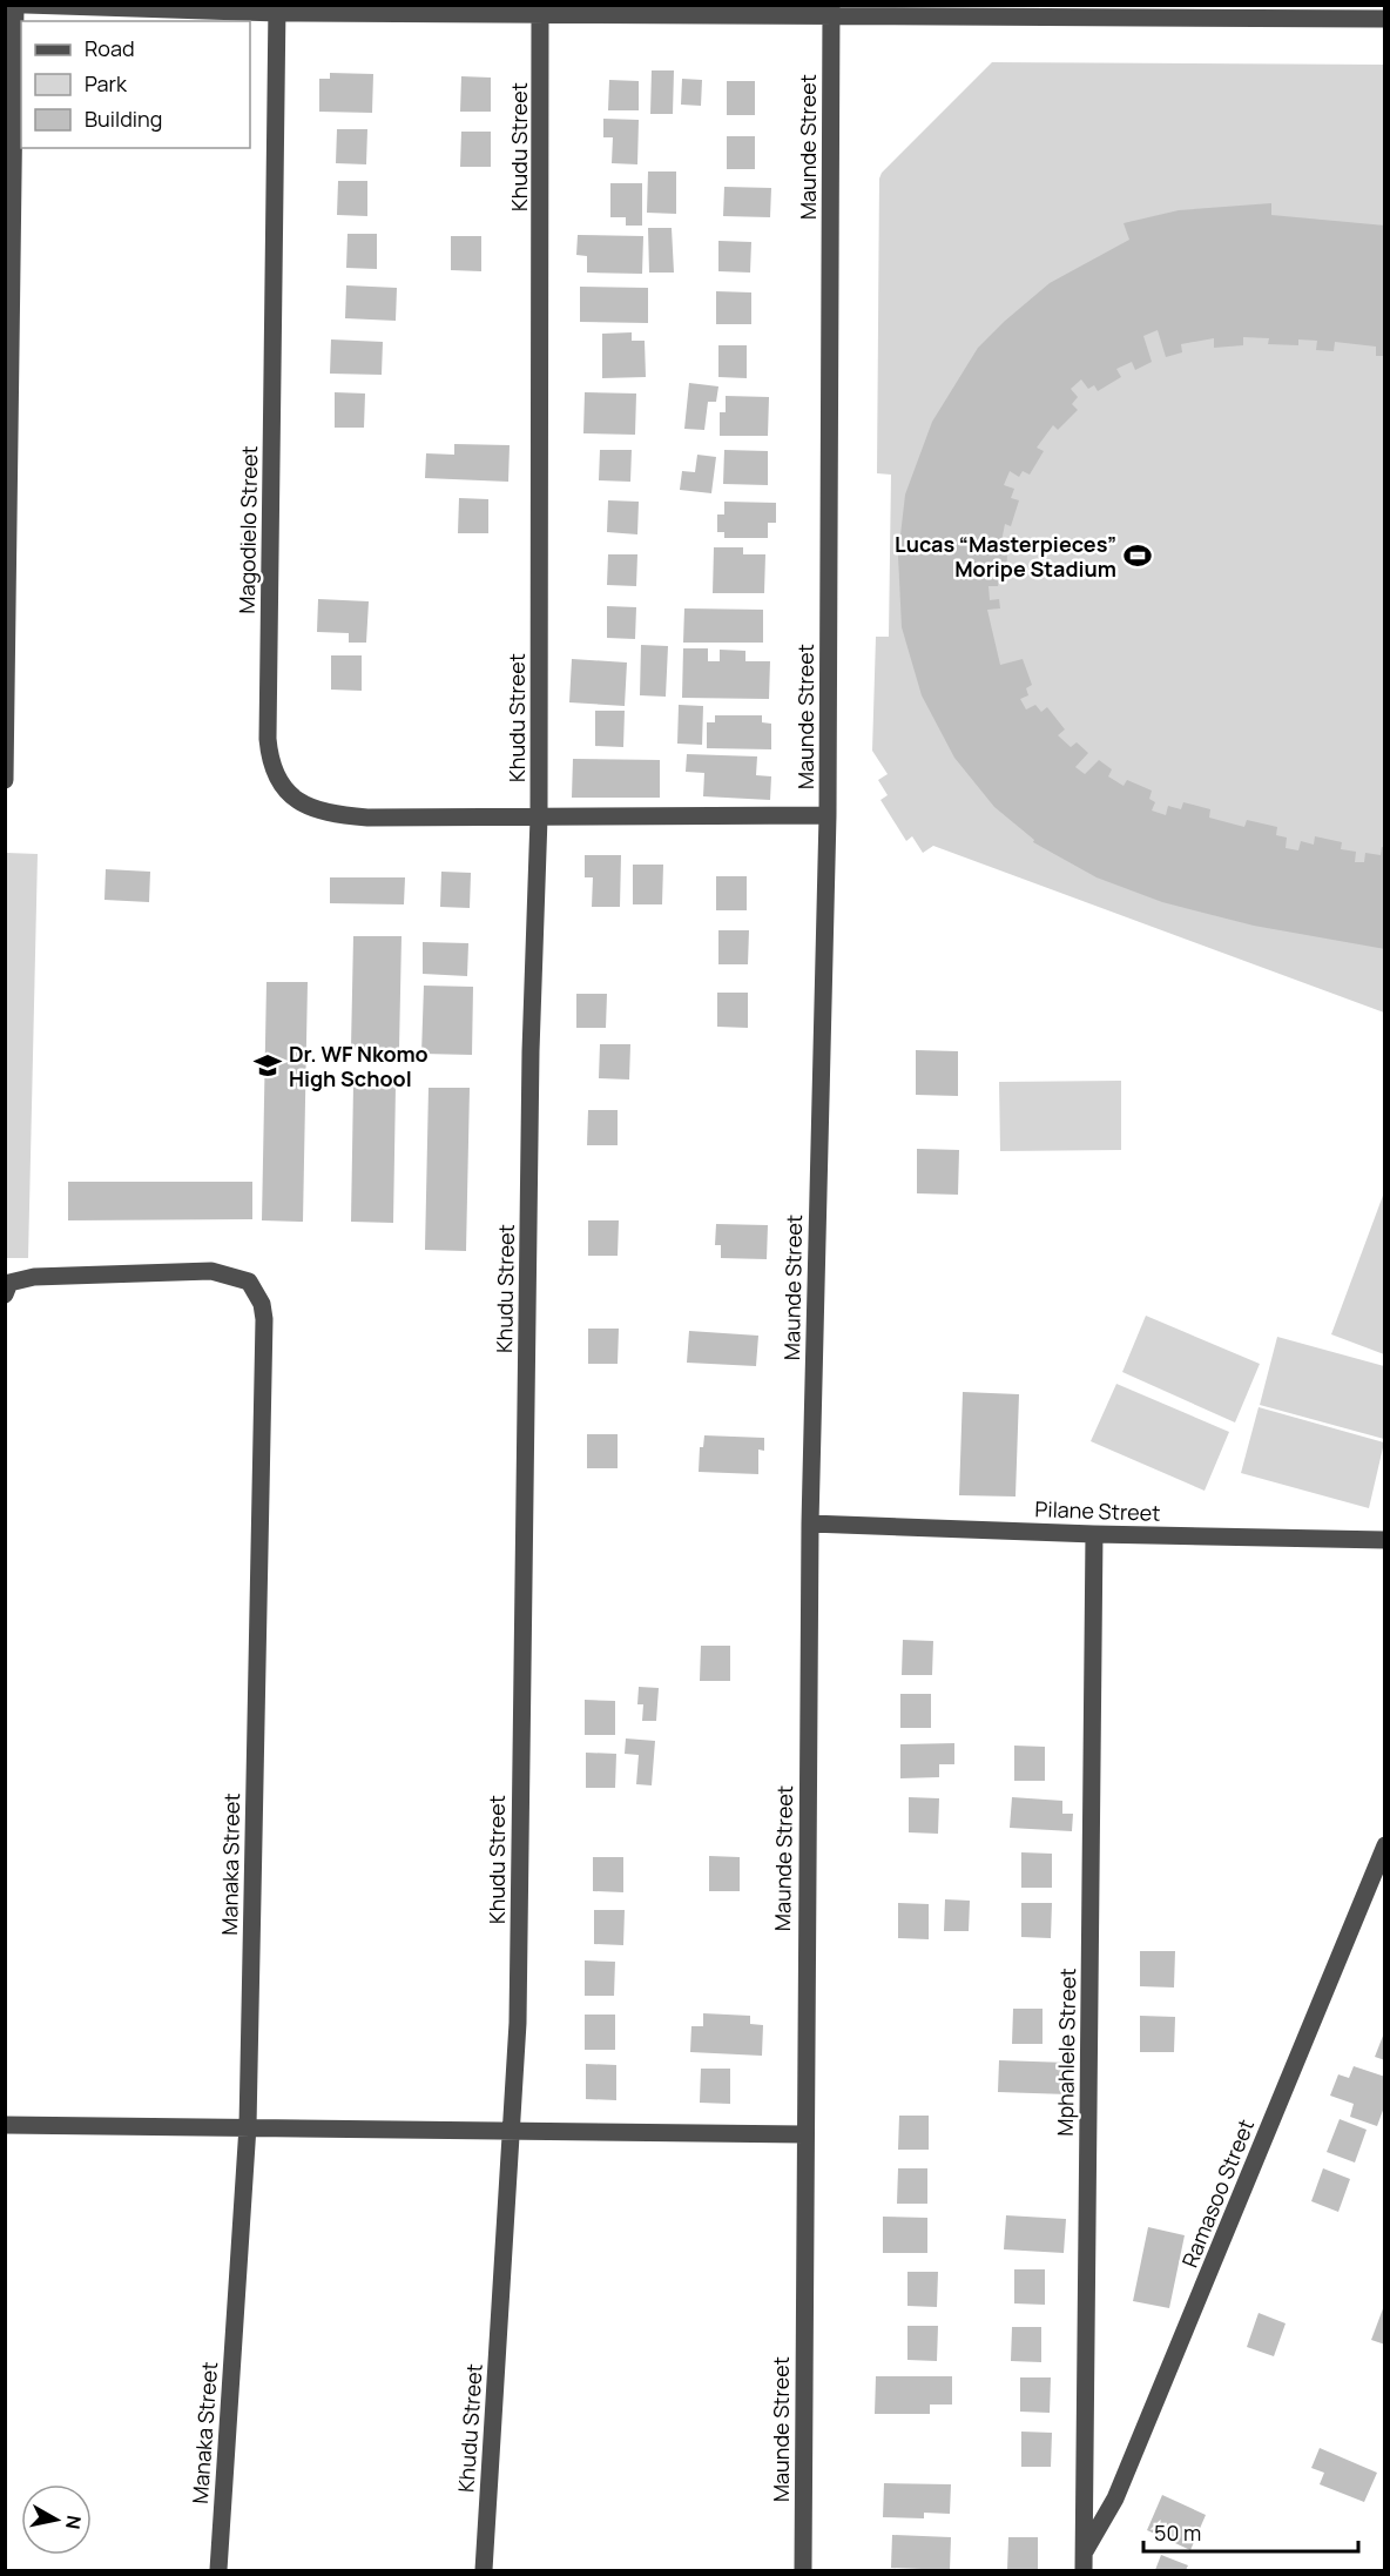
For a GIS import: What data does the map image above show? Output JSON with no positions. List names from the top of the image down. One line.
{"streets":{"street":["Khudu Street","Maunde Street","Magodielo Street","Pilane Street","Manaka Street","Mphahlele Street","Ramasoo Street"]},"crossings":[["Khudu Street","Magodielo Street"],["Maunde Street","Magodielo Street"],["Maunde Street","Pilane Street"],["Pilane Street","Mphahlele Street"],["Mphahlele Street","Ramasoo Street"]],"places":{"sports":["Lucas “Masterpieces” Moripe Stadium"],"school or university":["Dr. WF Nkomo High School"]},"legend":["Road","Park","Building"],"scale_bar":"50 m","north":"right"}
